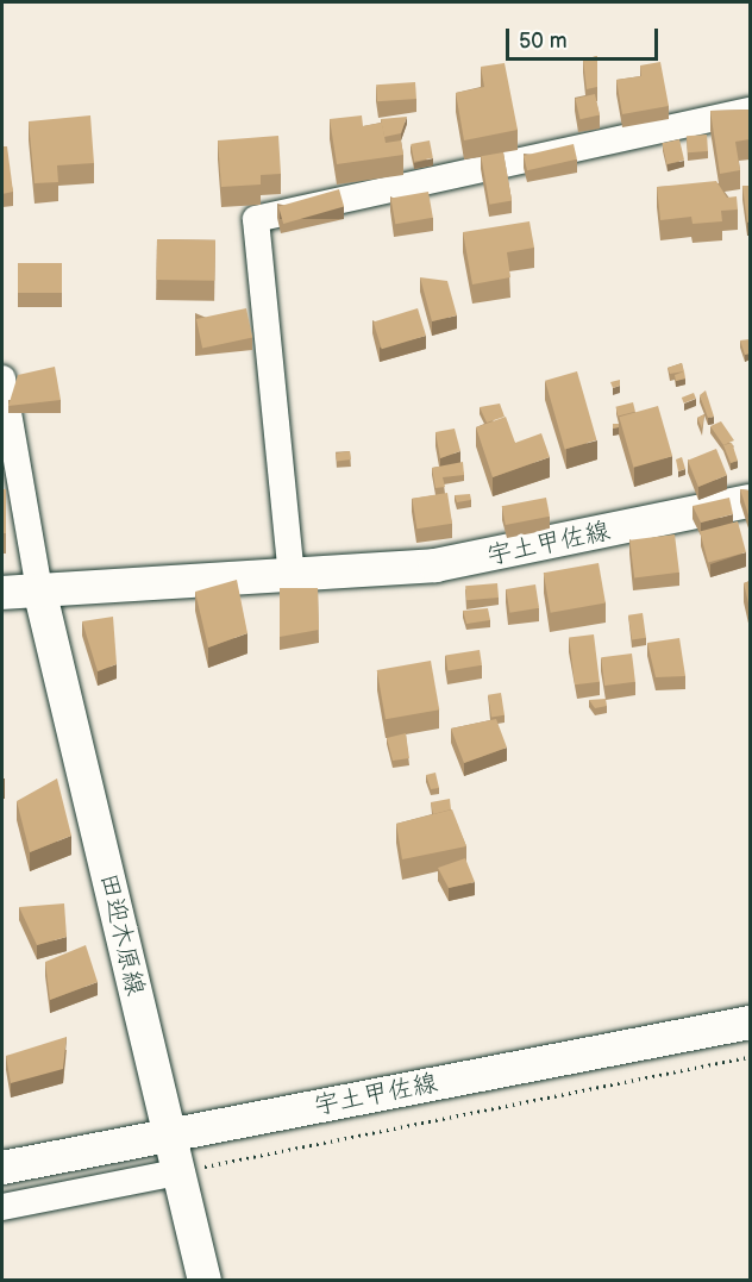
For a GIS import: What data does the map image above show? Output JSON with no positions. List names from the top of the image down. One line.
{"streets":{"main road":["宇土甲佐線","田迎木原線"]},"crossings":[["宇土甲佐線","田迎木原線"]],"scale_bar":"50 m"}
